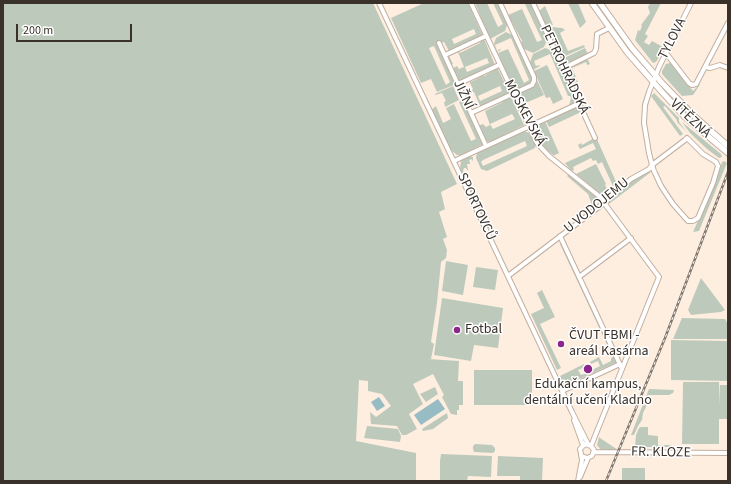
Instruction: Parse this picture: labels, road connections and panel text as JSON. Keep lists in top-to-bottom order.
{
  "streets": {
    "main road": ["VÍTĚZNÁ"],
    "street": [
      "TYLOVA",
      "PETROHRADSKÁ",
      "JIŽNÍ",
      "MOSKEVSKÁ",
      "U VODOJEMU",
      "SPORTOVCŮ",
      "FR. KLOZE"
    ]
  },
  "crossings": [
    ["TYLOVA", "VÍTĚZNÁ"],
    ["MOSKEVSKÁ", "U VODOJEMU"],
    ["VÍTĚZNÁ", "U VODOJEMU"],
    ["U VODOJEMU", "SPORTOVCŮ"],
    ["SPORTOVCŮ", "FR. KLOZE"]
  ],
  "places": ["Fotbal", "ČVUT FBMI - areál Kasárna", "Edukační kampus, dentální učení Kladno"],
  "scale_bar": "200 m"
}
